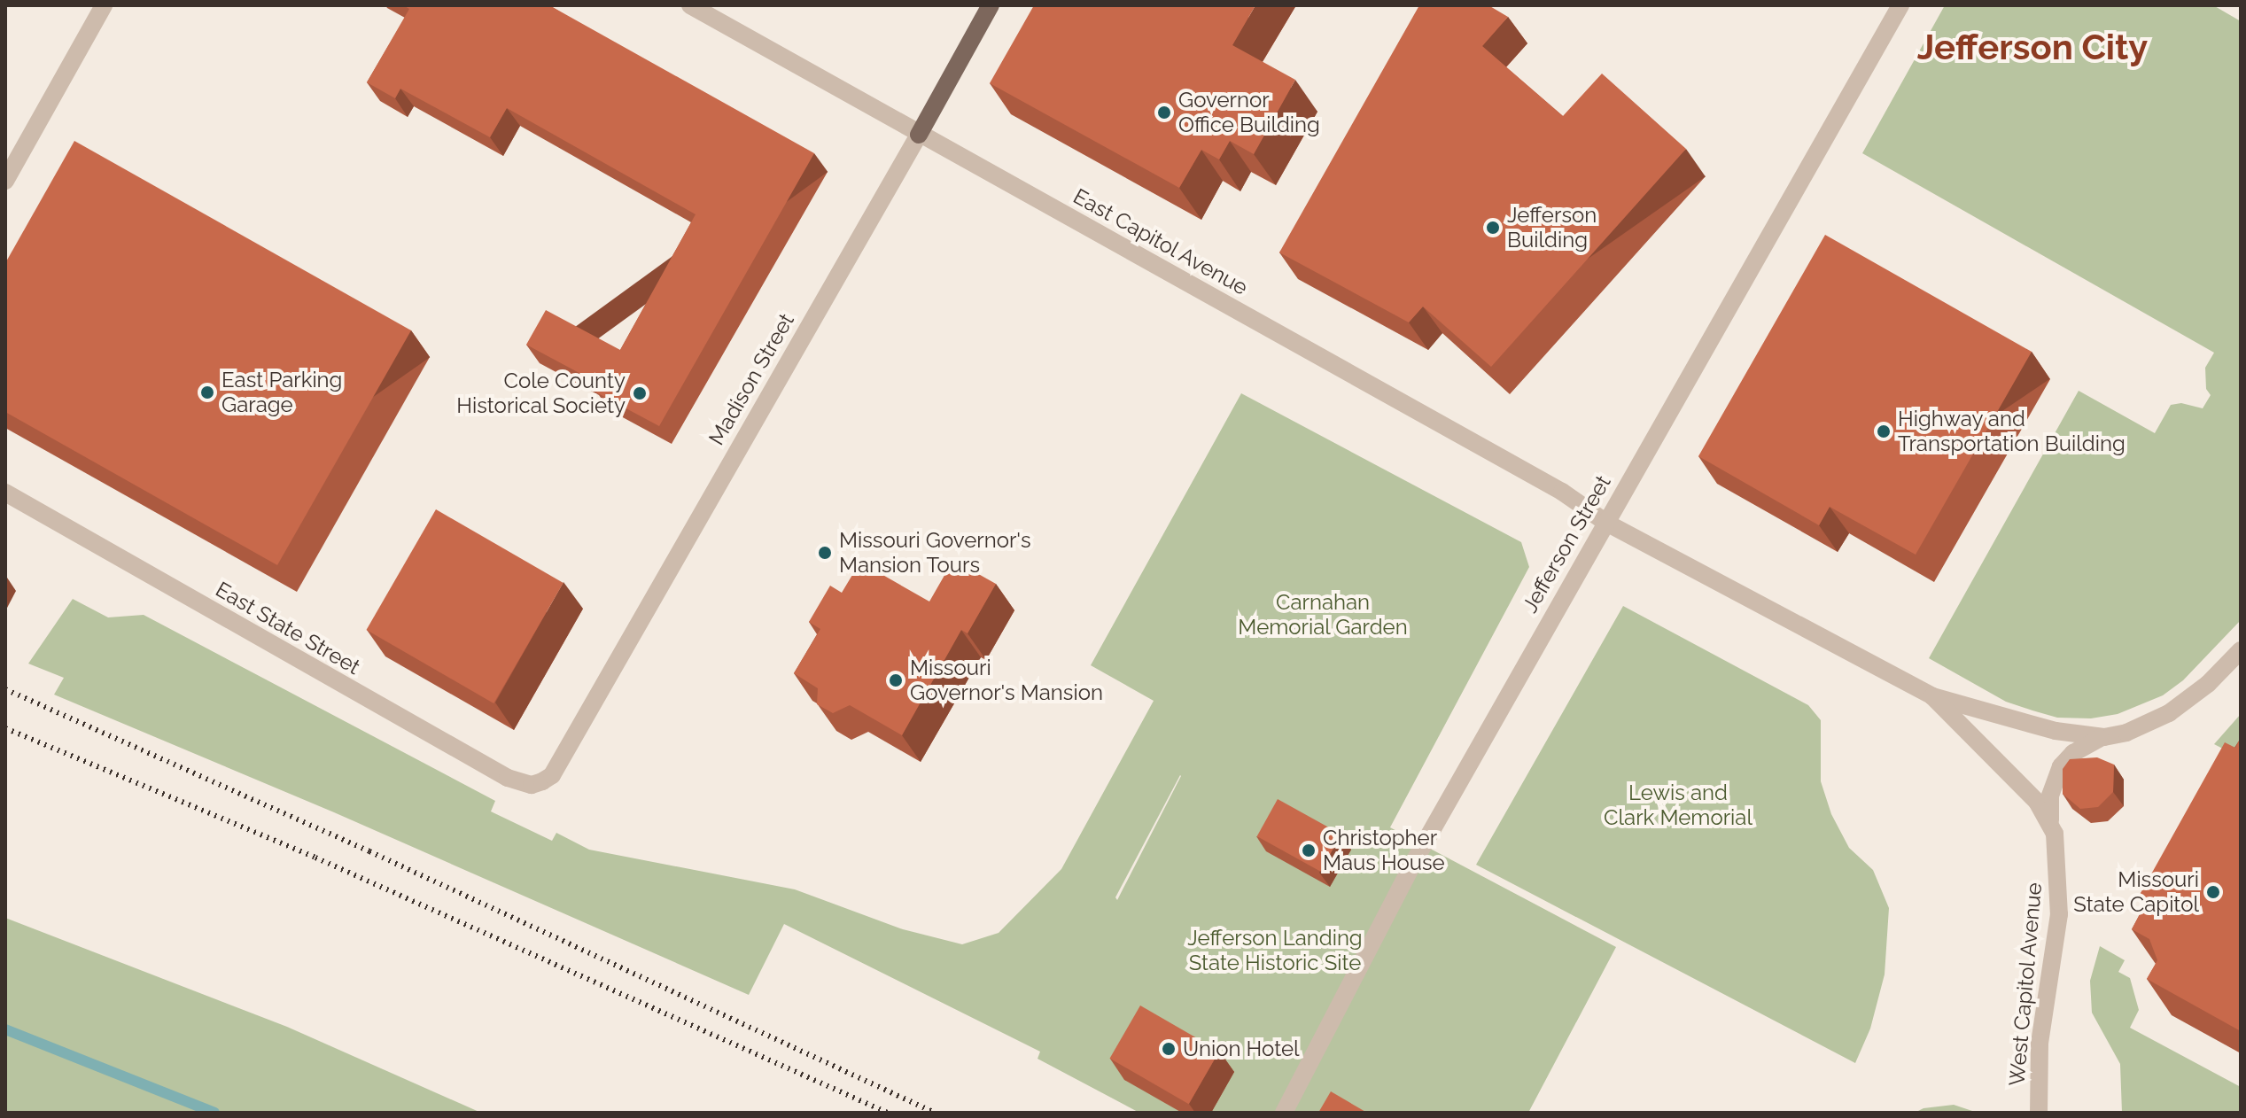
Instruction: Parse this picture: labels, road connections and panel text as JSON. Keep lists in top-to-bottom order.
{
  "streets": {
    "main road": ["Madison Street"],
    "street": [
      "East Capitol Avenue",
      "Jefferson Street",
      "East State Street",
      "West Capitol Avenue"
    ]
  },
  "crossings": [
    ["East Capitol Avenue", "Madison Street"],
    ["East Capitol Avenue", "Jefferson Street"],
    ["East Capitol Avenue", "West Capitol Avenue"],
    ["Madison Street", "East State Street"],
    ["Jefferson Street", "West Capitol Avenue"]
  ],
  "districts": ["Jefferson City"],
  "parks": ["Carnahan Memorial Garden", "Lewis and Clark Memorial", "Jefferson Landing State Historic Site"],
  "places": [
    "Governor Office Building",
    "Jefferson Building",
    "East Parking Garage",
    "Cole County Historical Society",
    "Highway and Transportation Building",
    "Missouri Governor's Mansion Tours",
    "Missouri Governor's Mansion",
    "Christopher Maus House",
    "Missouri State Capitol",
    "Union Hotel"
  ]
}
